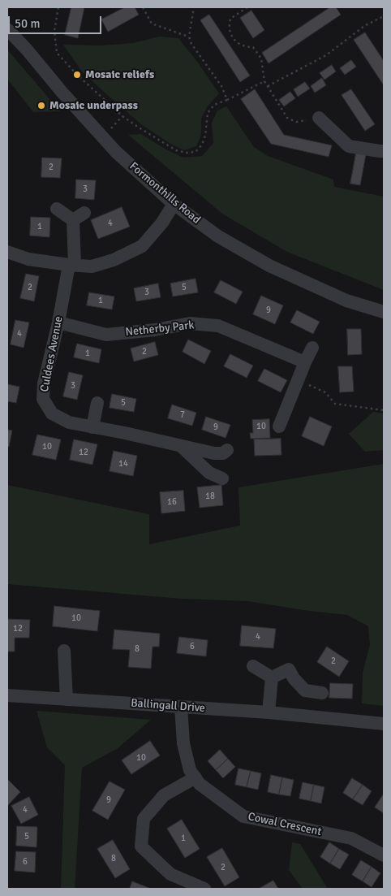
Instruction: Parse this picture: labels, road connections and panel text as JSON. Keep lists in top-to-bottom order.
{
  "streets": {
    "street": [
      "Formonthills Road",
      "Netherby Park",
      "Culdees Avenue",
      "Ballingall Drive",
      "Cowal Crescent"
    ]
  },
  "crossings": [
    ["Netherby Park", "Culdees Avenue"],
    ["Ballingall Drive", "Cowal Crescent"]
  ],
  "places": ["Mosaic reliefs", "Mosaic underpass"],
  "house_numbers": [
    "2",
    "3",
    "4",
    "1",
    "2",
    "5",
    "3",
    "1",
    "9",
    "4",
    "2",
    "1",
    "3",
    "5",
    "7",
    "10",
    "9",
    "10",
    "12",
    "14",
    "18",
    "16",
    "10",
    "12",
    "4",
    "6",
    "8",
    "2",
    "10",
    "9",
    "4",
    "5",
    "1",
    "8",
    "6",
    "2"
  ],
  "scale_bar": "50 m"
}
